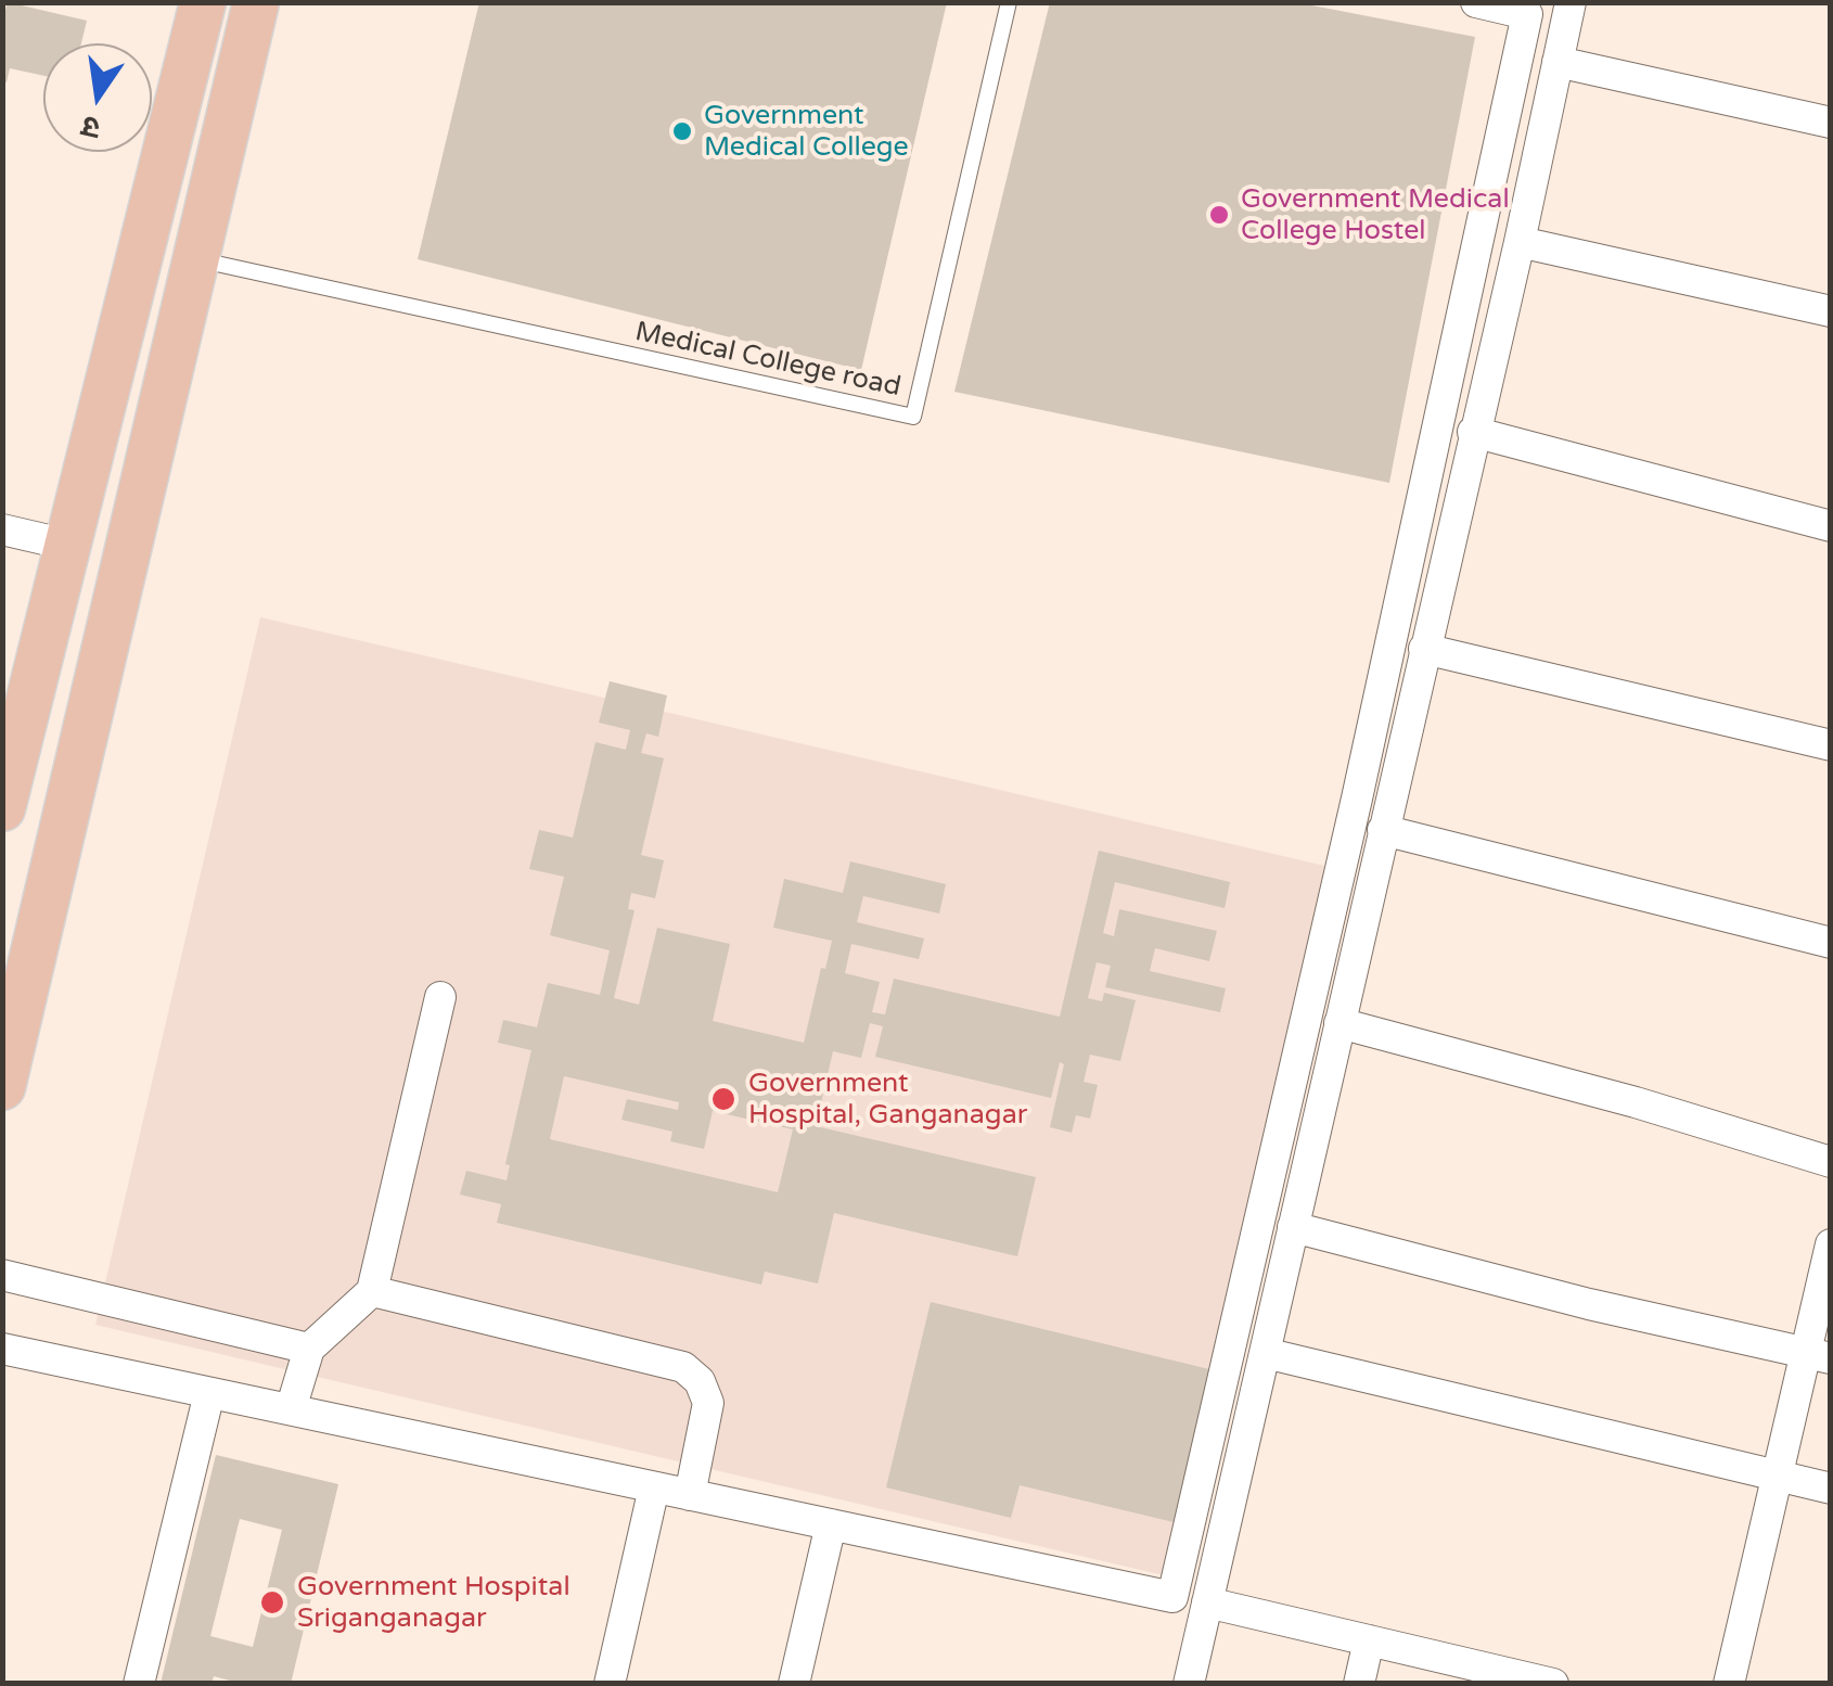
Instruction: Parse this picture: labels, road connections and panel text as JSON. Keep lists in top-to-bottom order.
{
  "streets": {
    "lane": ["Medical College road"]
  },
  "places": [
    "Government Medical College",
    "Government Medical College Hostel",
    "Government Hospital, Ganganagar",
    "Government Hospital Sriganganagar"
  ],
  "north": "bottom"
}
